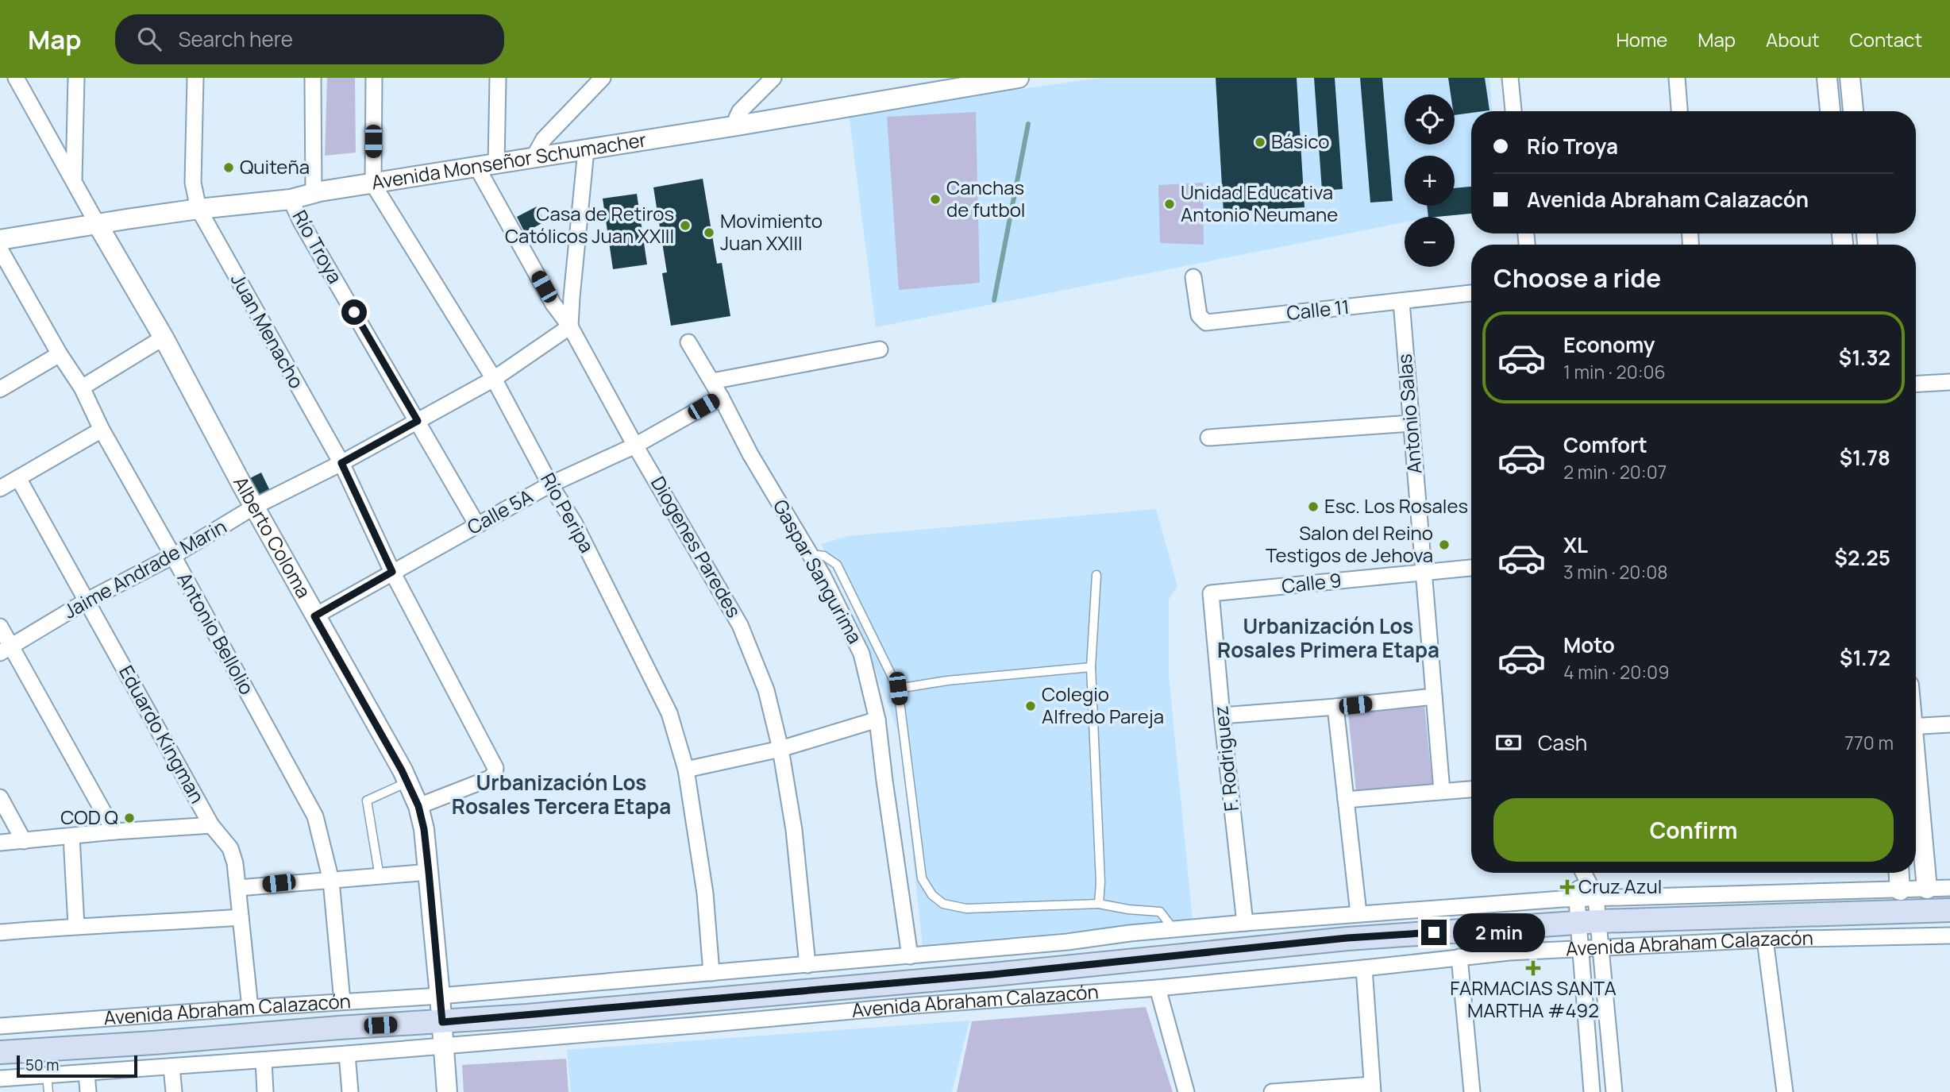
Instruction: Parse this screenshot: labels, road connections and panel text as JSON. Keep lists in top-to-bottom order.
{
  "streets": {
    "main road": ["Avenida Abraham Calazacón"],
    "street": [
      "Avenida Monseñor Schumacher",
      "Río Troya",
      "Calle 11",
      "Juan Menacho",
      "Antonio Salas",
      "Calle 5A",
      "Río Peripa",
      "Alberto Coloma",
      "Diogenes Paredes",
      "Jaime Andrade Marin",
      "Gaspar Sangurima",
      "Calle 9",
      "Antonio Bellolio",
      "Eduardo Kingman",
      "F. Rodriguez"
    ]
  },
  "crossings": [
    ["Avenida Monseñor Schumacher", "Río Troya"],
    ["Avenida Monseñor Schumacher", "Juan Menacho"],
    ["Avenida Monseñor Schumacher", "Río Peripa"],
    ["Avenida Monseñor Schumacher", "Alberto Coloma"],
    ["Avenida Monseñor Schumacher", "Diogenes Paredes"],
    ["Río Troya", "Calle 5A"],
    ["Río Troya", "Jaime Andrade Marin"],
    ["Calle 11", "Antonio Salas"],
    ["Juan Menacho", "Calle 5A"],
    ["Juan Menacho", "Alberto Coloma"],
    ["Juan Menacho", "Jaime Andrade Marin"],
    ["Antonio Salas", "Calle 9"],
    ["Calle 5A", "Río Peripa"],
    ["Calle 5A", "Alberto Coloma"],
    ["Calle 5A", "Diogenes Paredes"],
    ["Calle 5A", "Gaspar Sangurima"],
    ["Río Peripa", "Jaime Andrade Marin"],
    ["Río Peripa", "Avenida Abraham Calazacón"],
    ["Alberto Coloma", "Jaime Andrade Marin"],
    ["Alberto Coloma", "Avenida Abraham Calazacón"],
    ["Diogenes Paredes", "Jaime Andrade Marin"],
    ["Diogenes Paredes", "Avenida Abraham Calazacón"],
    ["Jaime Andrade Marin", "Antonio Bellolio"],
    ["Jaime Andrade Marin", "Eduardo Kingman"],
    ["Gaspar Sangurima", "Avenida Abraham Calazacón"],
    ["Calle 9", "F. Rodriguez"],
    ["Antonio Bellolio", "Avenida Abraham Calazacón"],
    ["Eduardo Kingman", "Avenida Abraham Calazacón"],
    ["F. Rodriguez", "Avenida Abraham Calazacón"]
  ],
  "districts": ["Urbanización Los Rosales Primera Etapa", "Urbanización Los Rosales Tercera Etapa"],
  "places": {
    "other": [
      "Básico",
      "Quiteña",
      "Canchas de futbol",
      "Unidad Educativa Antonio Neumane",
      "Casa de Retiros Católicos Juan XXIII",
      "Movimiento Juan XXIII",
      "Esc. Los Rosales",
      "Salon del Reino Testigos de Jehova",
      "Colegio Alfredo Pareja",
      "COD Q"
    ],
    "health": ["Cruz Azul", "FARMACIAS SANTA MARTHA #492"]
  },
  "scale_bar": "50 m",
  "page": {
    "header": "Map",
    "search": "Search here",
    "nav": [
      "Home",
      "Map",
      "About",
      "Contact"
    ],
    "map_buttons": ["+", "−"],
    "banner": ["Río Troya", "Avenida Abraham Calazacón"],
    "heading": "Choose a ride",
    "list": [
      {
        "name": "Economy",
        "note": "1 min · 20:06",
        "value": "$1.32"
      },
      {
        "name": "Comfort",
        "note": "2 min · 20:07",
        "value": "$1.78"
      },
      {
        "name": "XL",
        "note": "3 min · 20:08",
        "value": "$2.25"
      },
      {
        "name": "Moto",
        "note": "4 min · 20:09",
        "value": "$1.72"
      }
    ],
    "pay": ["Cash", "770 m"],
    "buttons": "Confirm",
    "bubble": "2 min",
    "scale": "50 m"
  }
}
